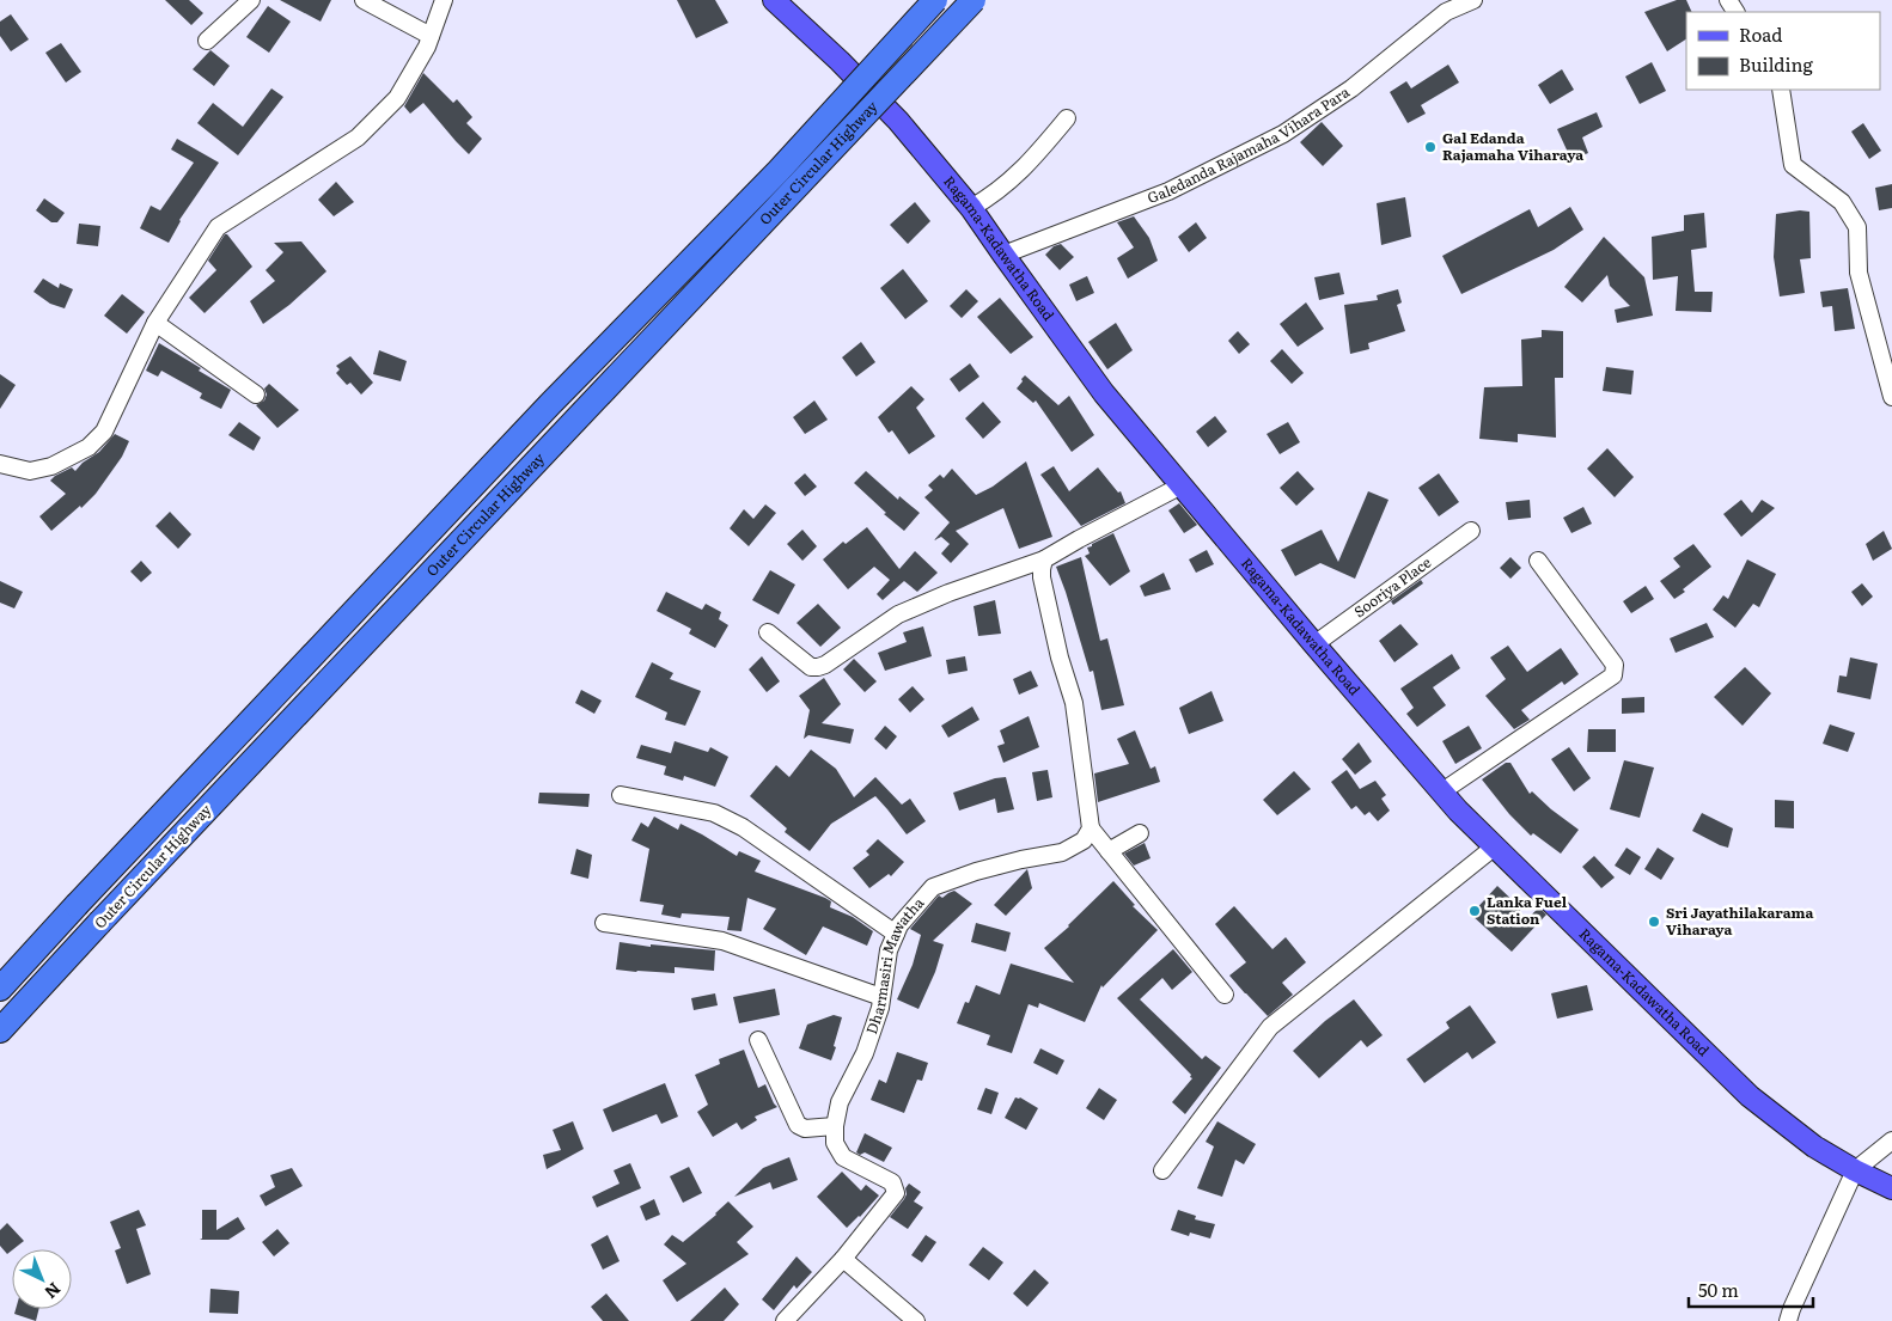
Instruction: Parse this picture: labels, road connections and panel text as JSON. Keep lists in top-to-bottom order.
{
  "streets": {
    "highway": ["Outer Circular Highway"],
    "main road": ["Ragama-Kadawatha Road"],
    "street": ["Galedanda Rajamaha Vihara Para", "Sooriya Place", "Dharmasiri Mawatha"]
  },
  "crossings": [
    ["Galedanda Rajamaha Vihara Para", "Ragama-Kadawatha Road"],
    ["Ragama-Kadawatha Road", "Sooriya Place"]
  ],
  "places": ["Gal Edanda Rajamaha Viharaya", "Lanka Fuel Station", "Sri Jayathilakarama Viharaya"],
  "legend": ["Road", "Building"],
  "scale_bar": "50 m",
  "north": "bottom right"
}
